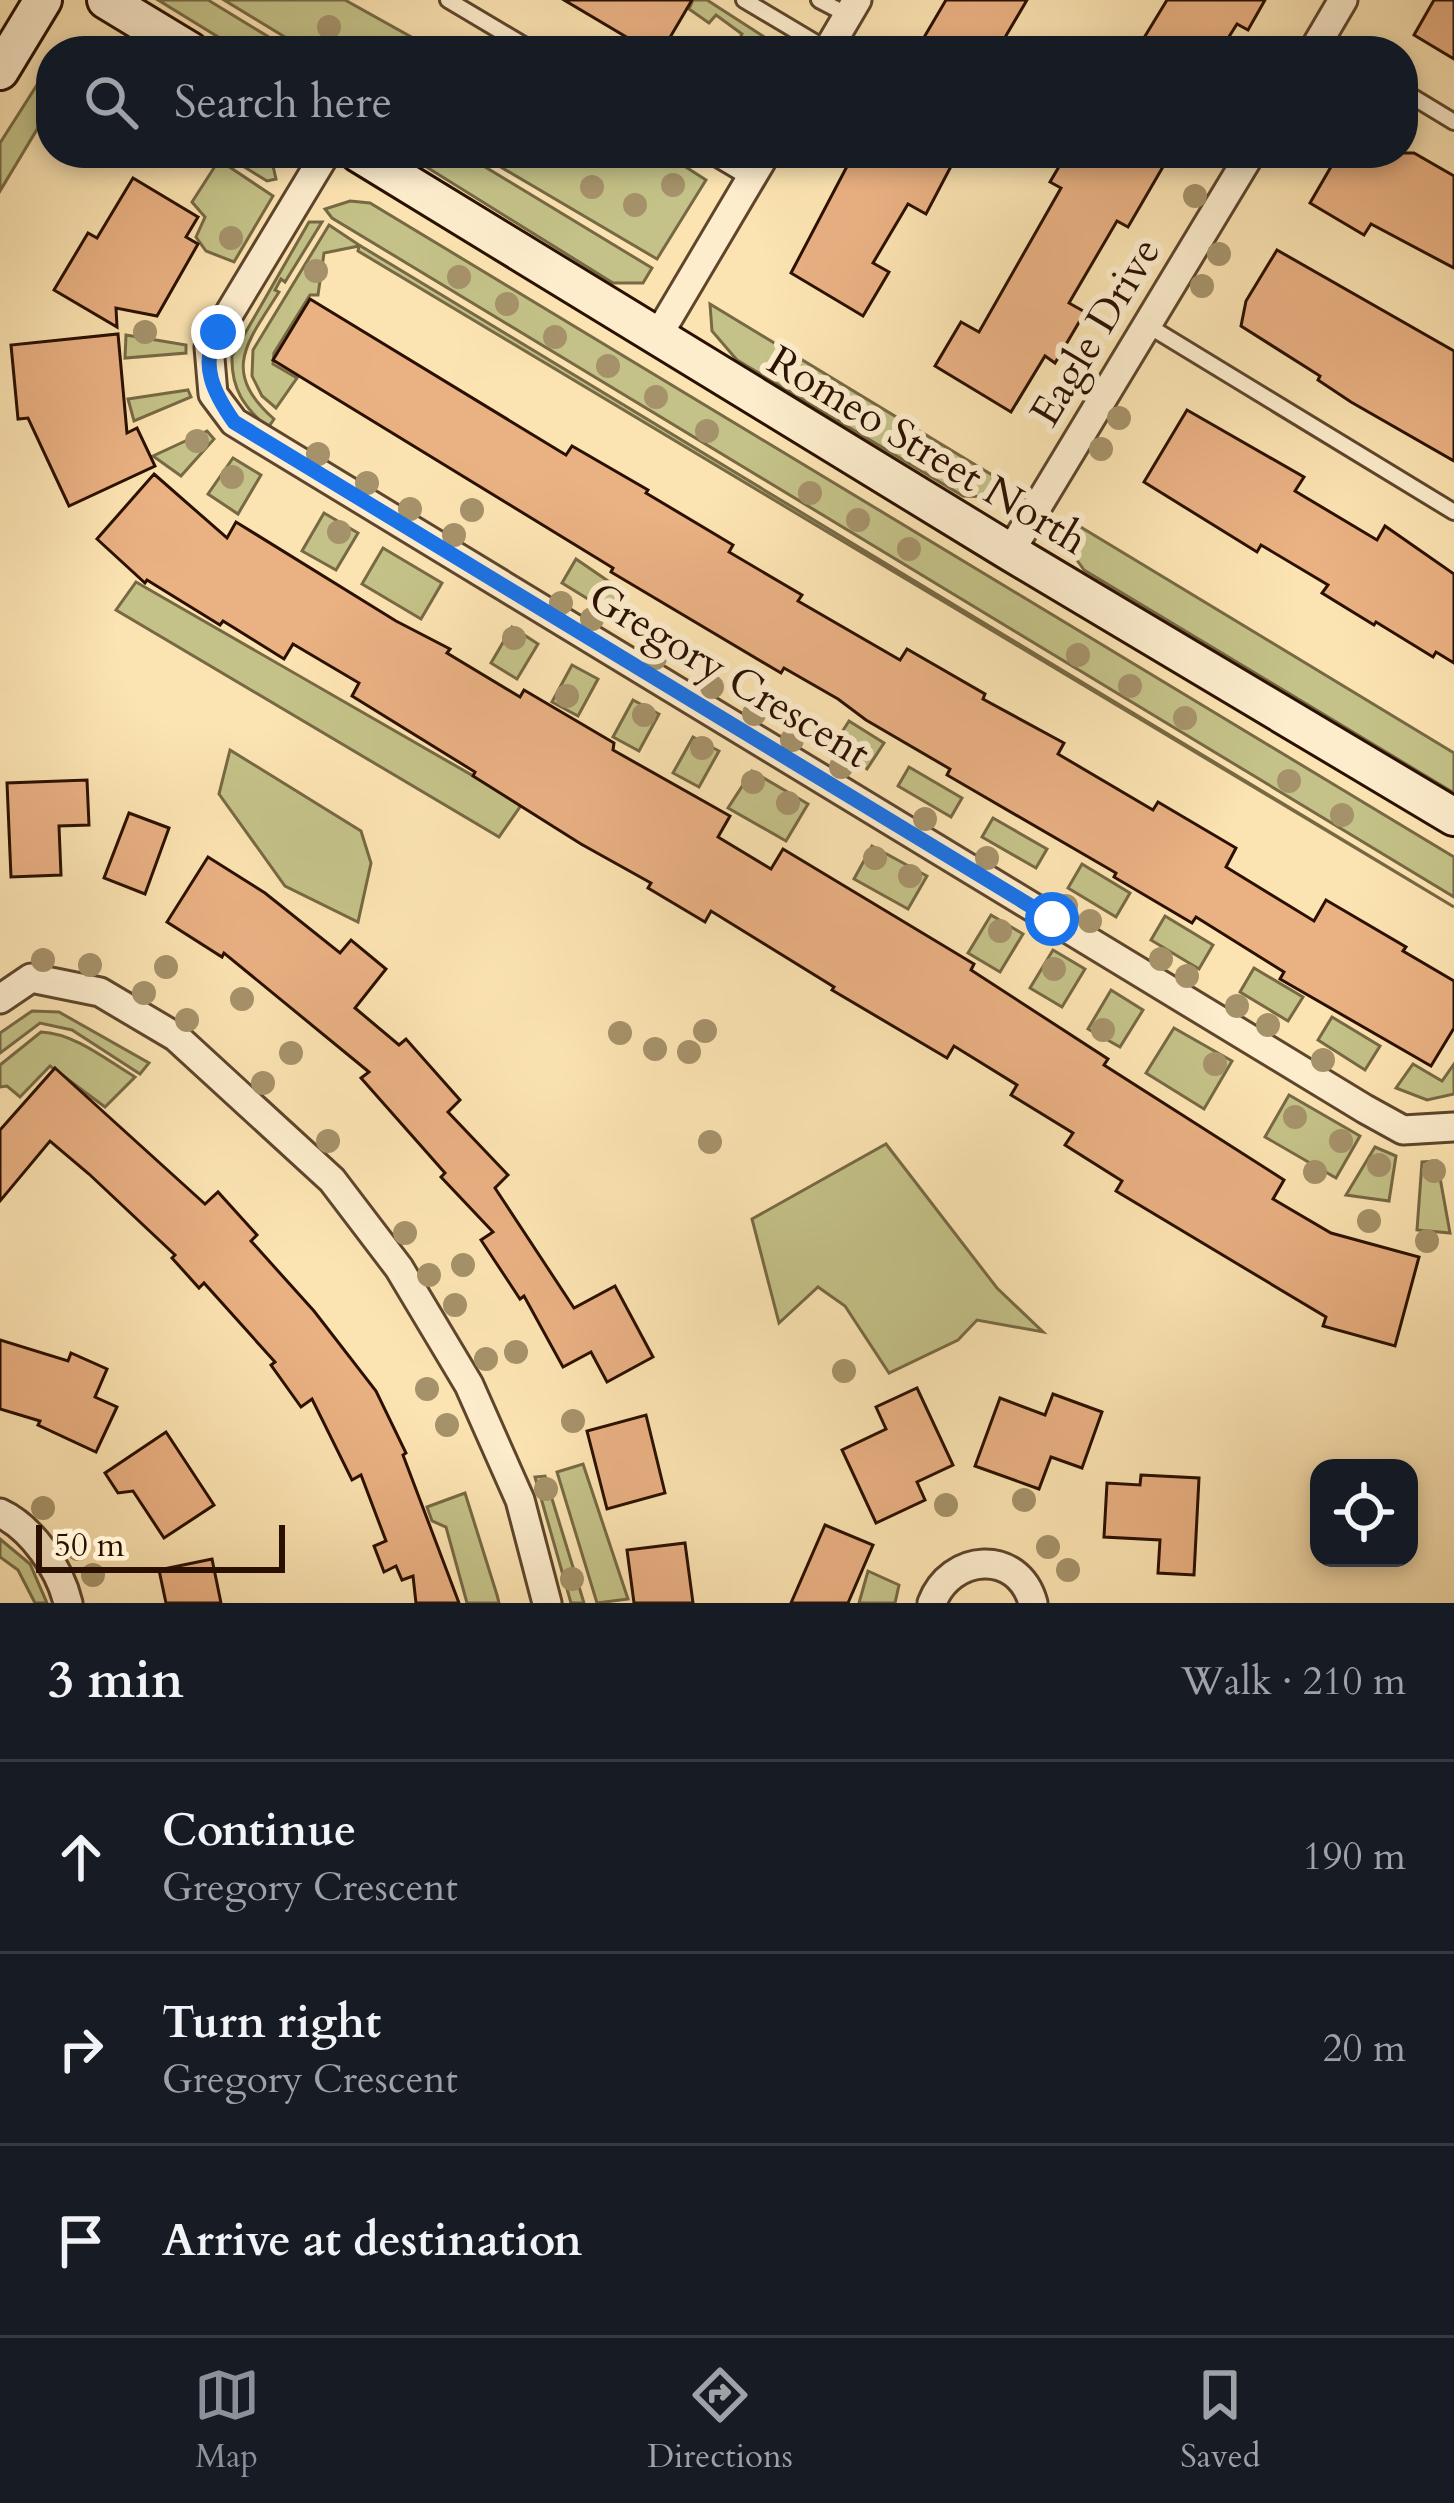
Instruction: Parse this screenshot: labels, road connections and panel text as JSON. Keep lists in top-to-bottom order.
{
  "streets": {
    "main road": ["Romeo Street North"],
    "street": ["Eagle Drive", "Gregory Crescent"]
  },
  "crossings": [
    ["Eagle Drive", "Romeo Street North"]
  ],
  "scale_bar": "50 m",
  "page": {
    "search": "Search here",
    "scale": "50 m",
    "heading": ["3 min", "Walk · 210 m"],
    "list": [
      ["Continue", "Gregory Crescent", "190 m"],
      ["Turn right", "Gregory Crescent", "20 m"],
      "Arrive at destination"
    ],
    "nav": ["Map", "Directions", "Saved"]
  }
}
